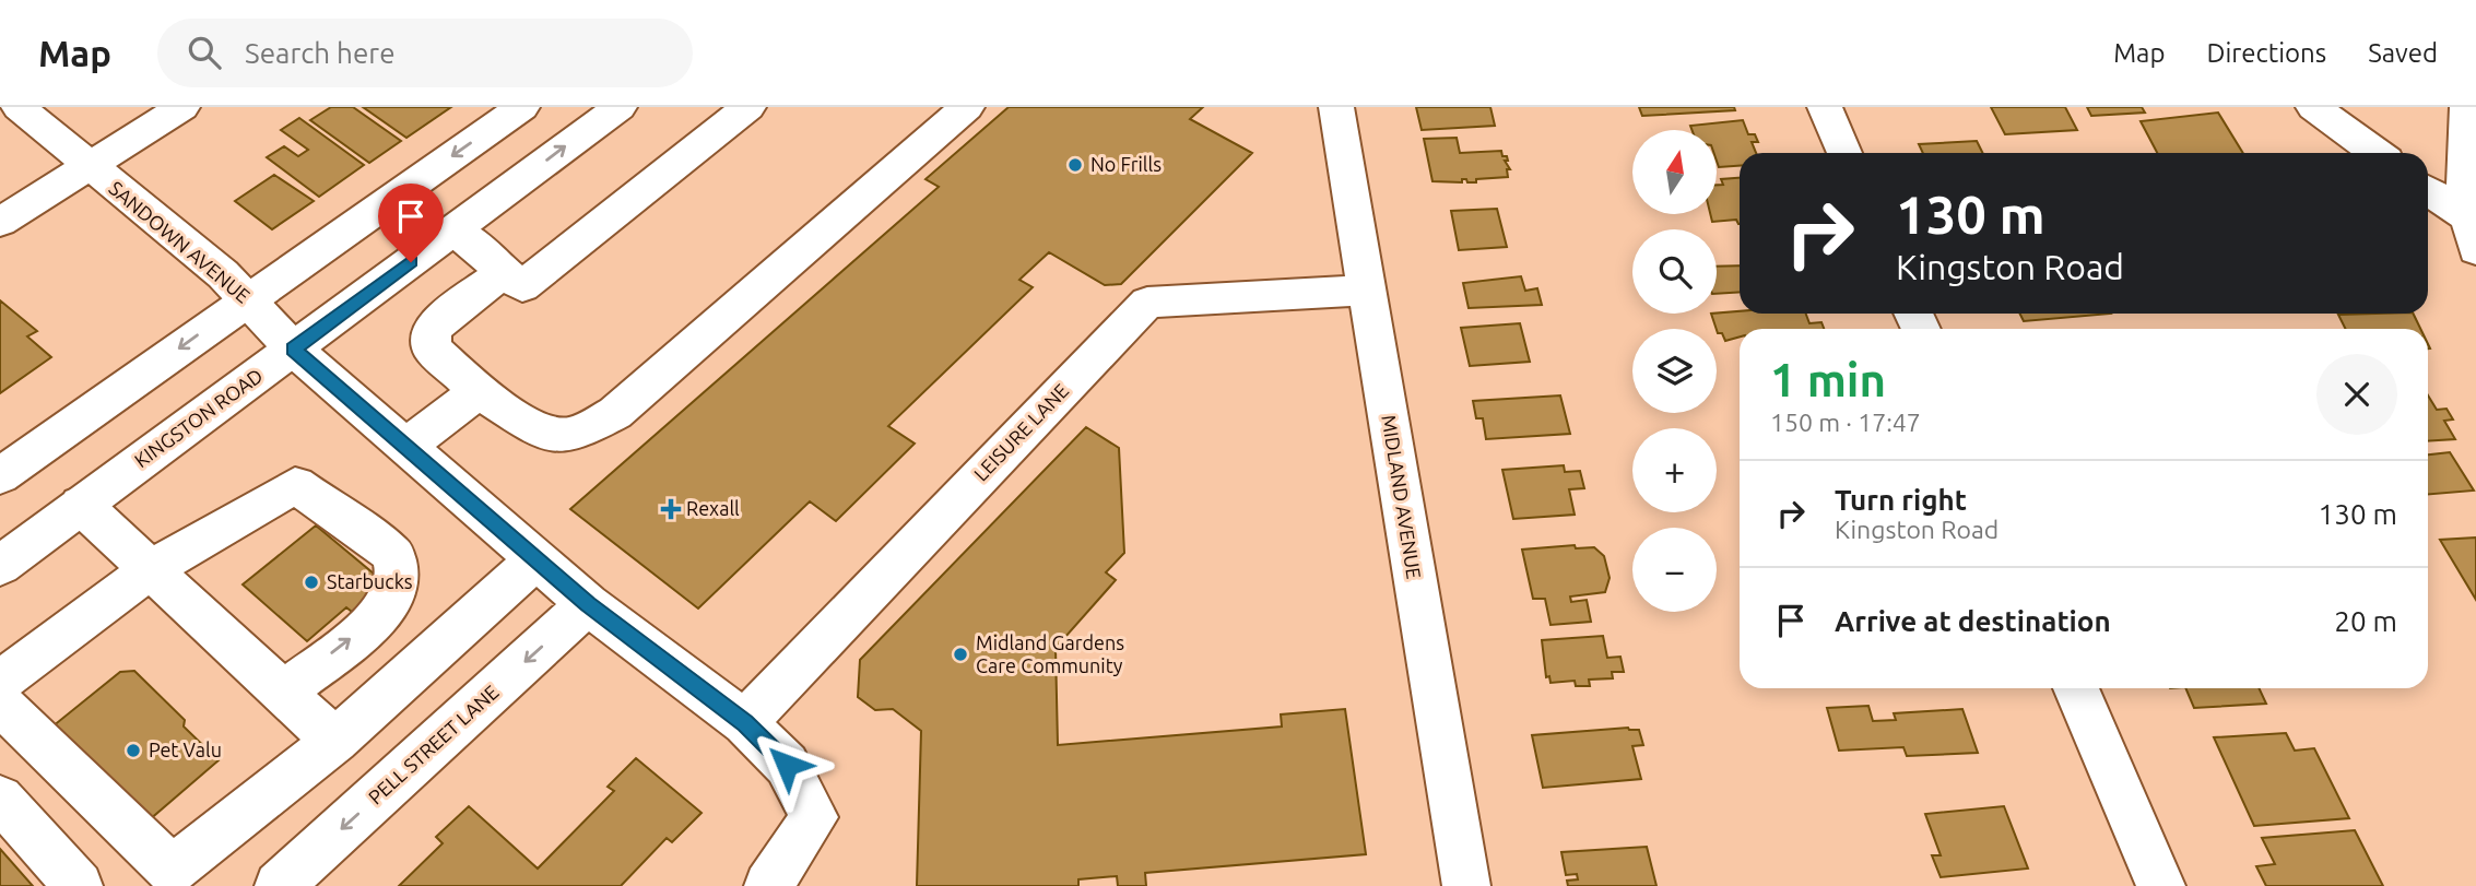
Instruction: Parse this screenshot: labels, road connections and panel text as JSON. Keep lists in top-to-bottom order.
{
  "streets": {
    "street": [
      "SANDOWN AVENUE",
      "KINGSTON ROAD",
      "LEISURE LANE",
      "MIDLAND AVENUE",
      "PELL STREET LANE"
    ]
  },
  "crossings": [
    ["SANDOWN AVENUE", "KINGSTON ROAD"],
    ["SANDOWN AVENUE", "LEISURE LANE"],
    ["SANDOWN AVENUE", "PELL STREET LANE"],
    ["LEISURE LANE", "MIDLAND AVENUE"]
  ],
  "places": {
    "other": [
      "No Frills",
      "Starbucks",
      "Midland Gardens Care Community",
      "Pet Valu"
    ],
    "health": ["Rexall"]
  },
  "north": "top",
  "page": {
    "header": "Map",
    "search": "Search here",
    "nav": ["Map", "Directions", "Saved"],
    "map_buttons": ["+", "−"],
    "turn": ["130 m", "Kingston Road"],
    "heading": ["1 min", "150 m · 17:47"],
    "list": [
      {
        "name": "Turn right",
        "note": "Kingston Road",
        "value": "130 m"
      },
      {
        "name": "Arrive at destination",
        "value": "20 m"
      }
    ]
  }
}
